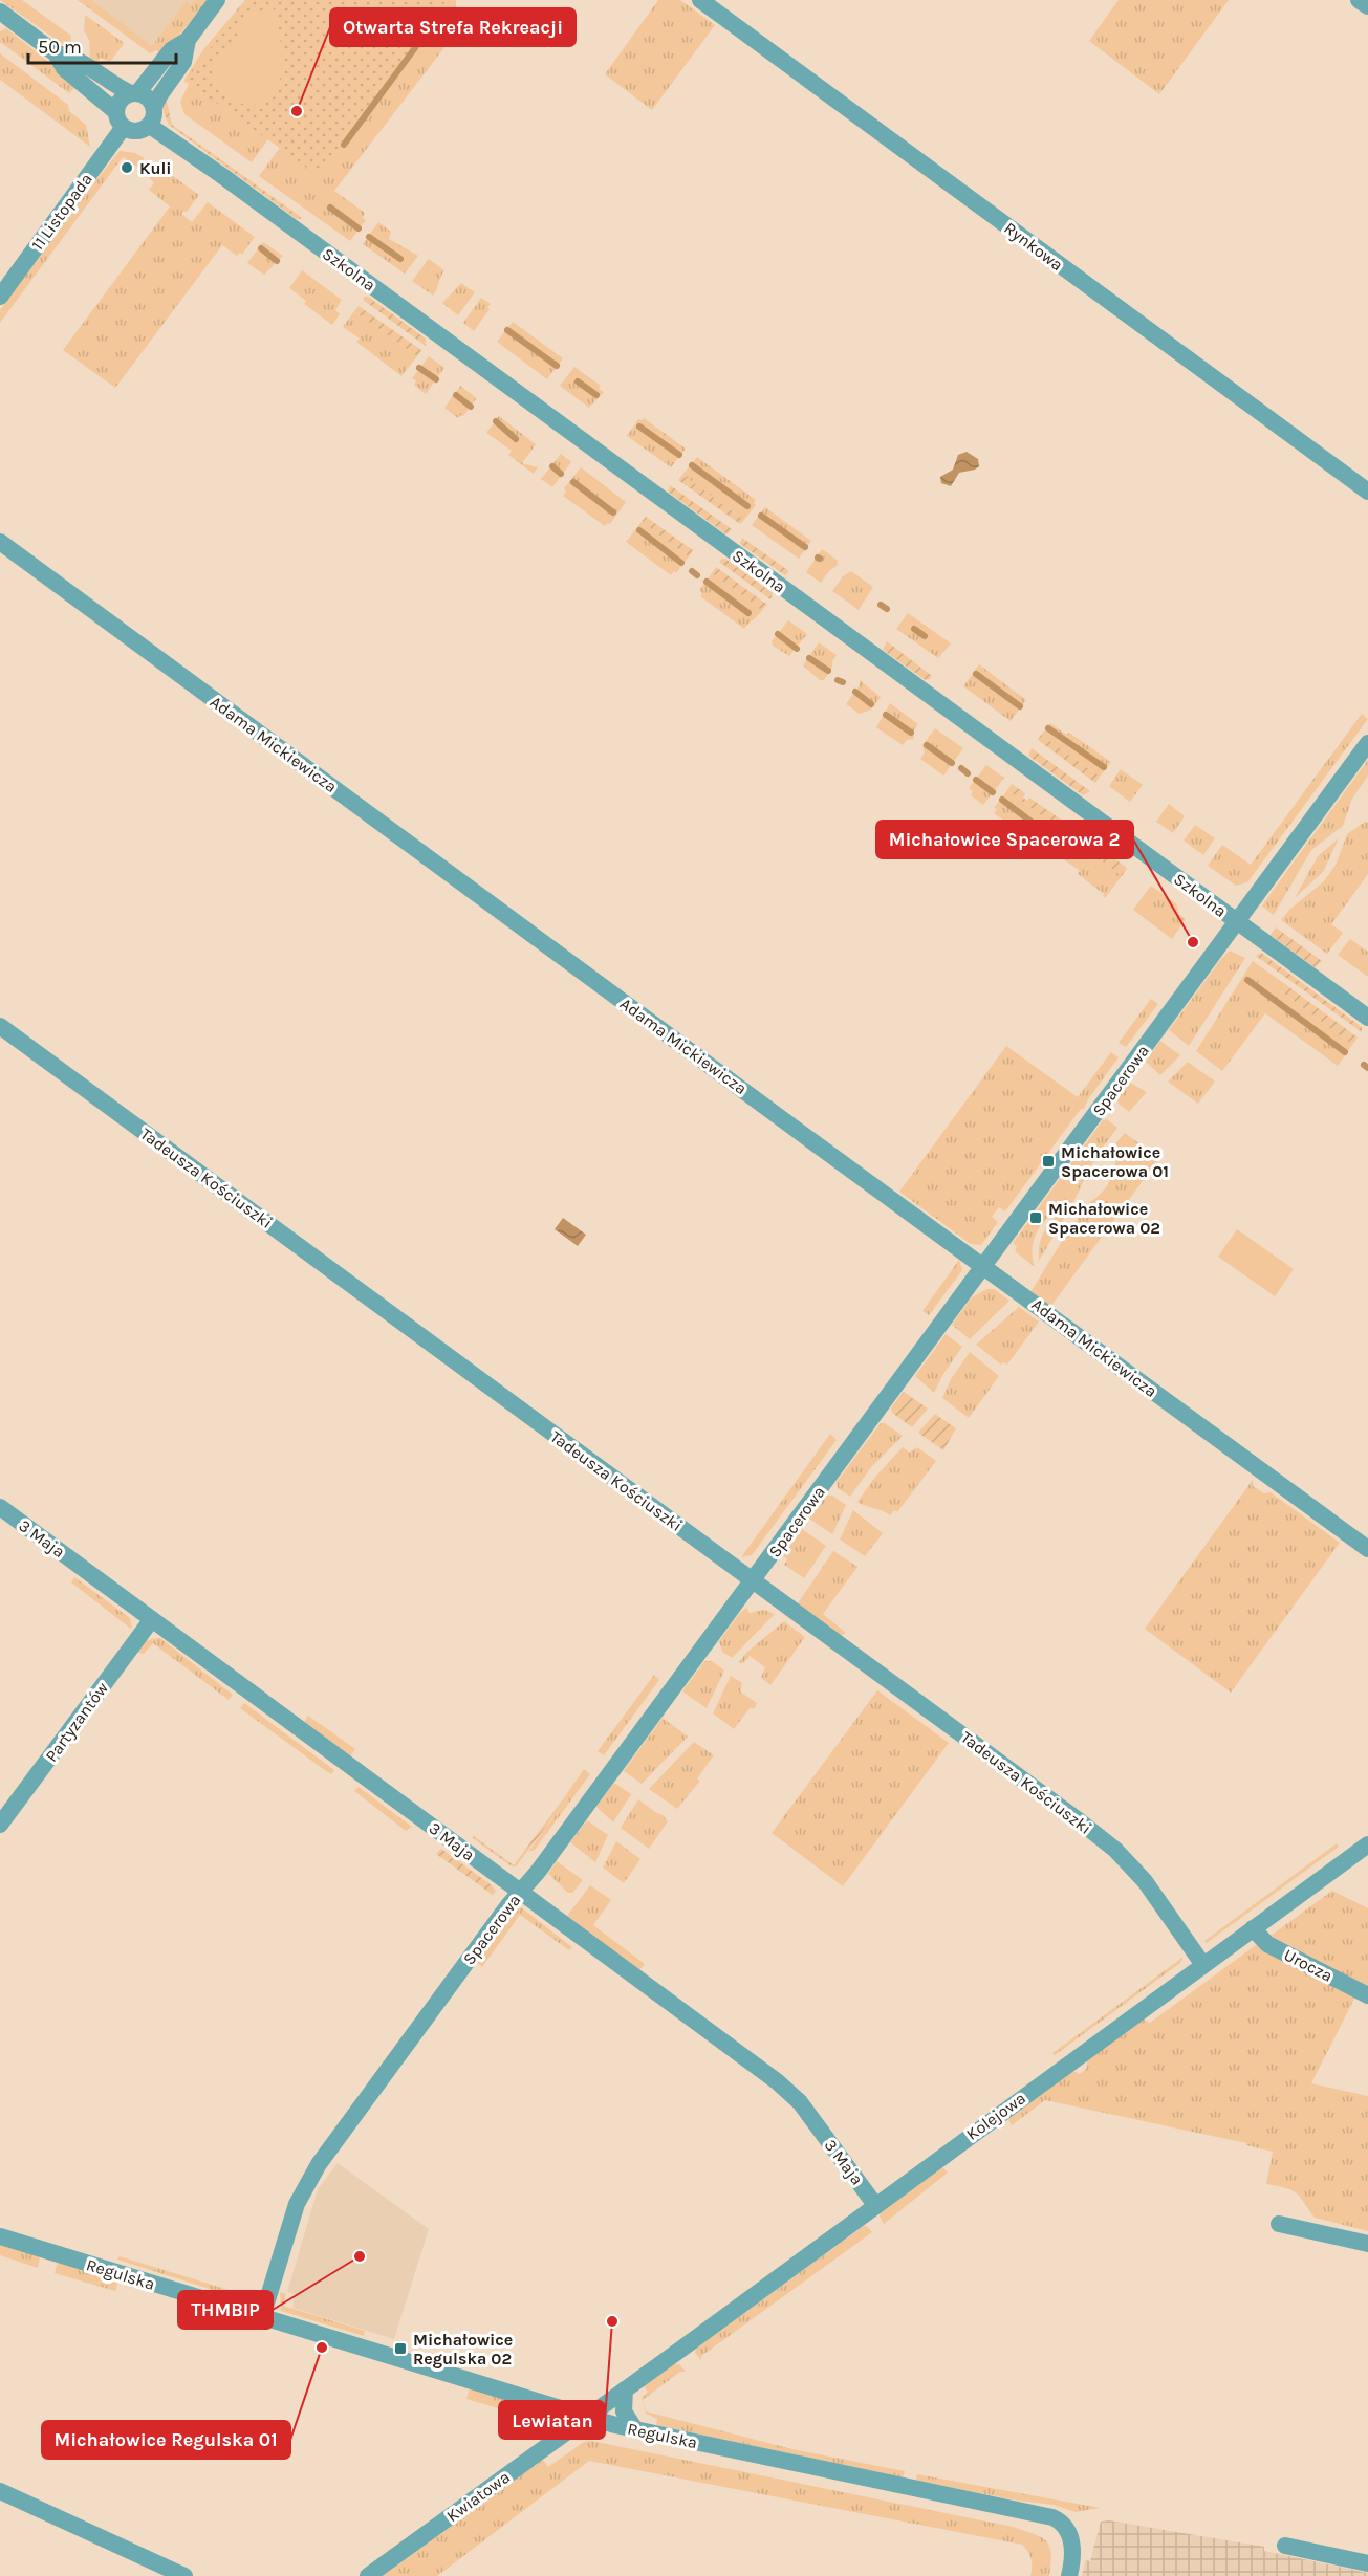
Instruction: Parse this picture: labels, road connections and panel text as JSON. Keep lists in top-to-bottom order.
{
  "streets": {
    "street": [
      "11 Listopada",
      "Rynkowa",
      "Szkolna",
      "Adama Mickiewicza",
      "Spacerowa",
      "Tadeusza Kościuszki",
      "3 Maja",
      "Partyzantów",
      "Urocza",
      "Kolejowa",
      "Regulska",
      "Kwiatowa"
    ]
  },
  "crossings": [
    ["11 Listopada", "Szkolna"],
    ["Szkolna", "Spacerowa"],
    ["Adama Mickiewicza", "Spacerowa"],
    ["Spacerowa", "Tadeusza Kościuszki"],
    ["Spacerowa", "3 Maja"],
    ["Spacerowa", "Regulska"],
    ["Tadeusza Kościuszki", "Kolejowa"],
    ["3 Maja", "Partyzantów"],
    ["3 Maja", "Kolejowa"],
    ["Urocza", "Kolejowa"],
    ["Kolejowa", "Regulska"],
    ["Kolejowa", "Kwiatowa"],
    ["Regulska", "Kwiatowa"]
  ],
  "places": {
    "other": [
      "Otwarta Strefa Rekreacji",
      "Kuli",
      "Michałowice Spacerowa 2",
      "THMBIP",
      "Lewiatan",
      "Michałowice Regulska 01"
    ],
    "transit": ["Michałowice Spacerowa 01", "Michałowice Spacerowa 02", "Michałowice Regulska 02"]
  },
  "scale_bar": "50 m"
}
